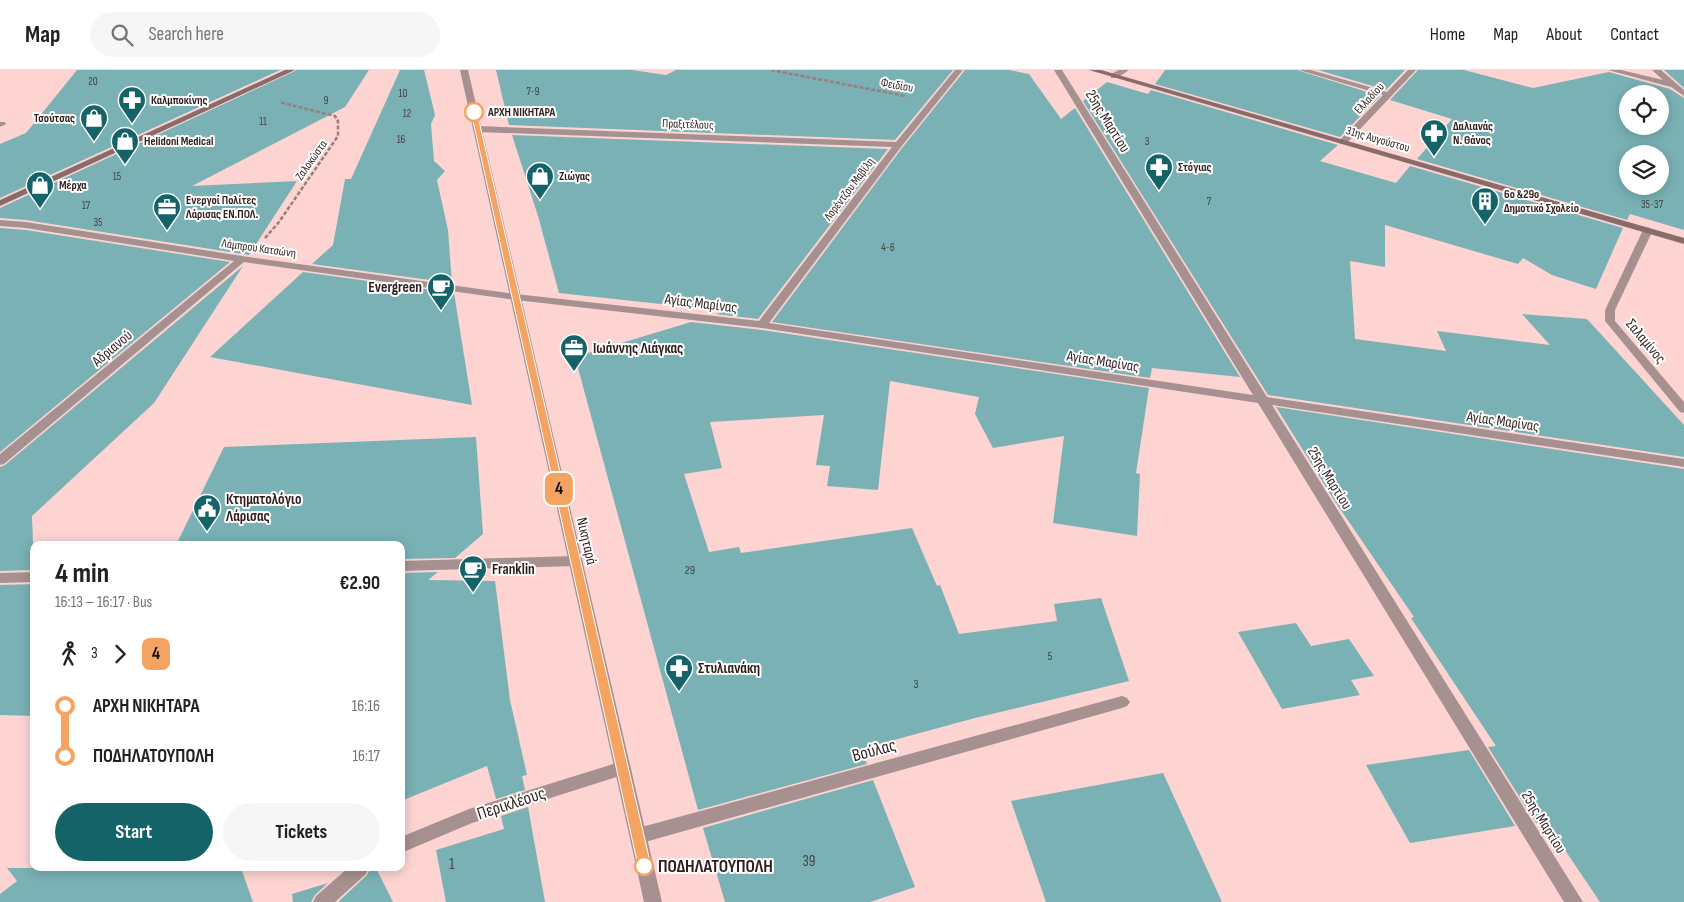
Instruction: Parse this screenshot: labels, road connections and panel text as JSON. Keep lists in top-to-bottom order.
{
  "streets": {
    "main road": ["31ης Αυγούστου"],
    "street": [
      "Ελλαδίου",
      "25ης Μαρτίου",
      "Πραξιτέλους",
      "Λορέντζου Μαβίλη",
      "Λάμπρου Κατσώνη",
      "Αγίας Μαρίνας",
      "Σαλαμίνος",
      "Αδριανού",
      "Νικηταρά",
      "Βούλας",
      "Περικλέους"
    ],
    "path": ["Φειδίου", "Ζαλοκώστα"]
  },
  "crossings": [
    ["Φειδίου", "Λορέντζου Μαβίλη"],
    ["Ελλαδίου", "31ης Αυγούστου"],
    ["25ης Μαρτίου", "Αγίας Μαρίνας"],
    ["Πραξιτέλους", "Λορέντζου Μαβίλη"],
    ["Πραξιτέλους", "Νικηταρά"],
    ["31ης Αυγούστου", "Σαλαμίνος"],
    ["Ζαλοκώστα", "Λάμπρου Κατσώνη"],
    ["Ζαλοκώστα", "Αδριανού"],
    ["Λορέντζου Μαβίλη", "Αγίας Μαρίνας"],
    ["Λάμπρου Κατσώνη", "Αγίας Μαρίνας"],
    ["Λάμπρου Κατσώνη", "Αδριανού"],
    ["Λάμπρου Κατσώνη", "Νικηταρά"],
    ["Αγίας Μαρίνας", "Νικηταρά"],
    ["Νικηταρά", "Βούλας"],
    ["Νικηταρά", "Περικλέους"]
  ],
  "places": {
    "other": ["ΑΡΧΗ ΝΙΚΗΤΑΡΑ", "ΠΟΔΗΛΑΤΟΥΠΟΛΗ"],
    "pharmacy": [
      "Καλμποκίνης",
      "Δαλιανάς Ν. Θάνος",
      "Στόγιας",
      "Στυλιανάκη"
    ],
    "shop": [
      "Τσούτσας",
      "Helidoni Medical",
      "Ζιώγας",
      "Μέρχα"
    ],
    "building": ["6ο &29ο Δημοτικό Σχολείο"],
    "office": ["Ενεργοί Πολίτες Λάρισας ΕΝ.ΠΟΛ.", "Ιωάννης Λιάγκας"],
    "cafe": ["Evergreen", "Franklin"],
    "public building": ["Κτηματολόγιο Λάρισας"]
  },
  "lines": ["bus line 4"],
  "house_numbers": [
    "20",
    "7-9",
    "10",
    "9",
    "12",
    "11",
    "16",
    "3",
    "15",
    "7",
    "35-37",
    "17",
    "35",
    "4-6",
    "29",
    "5",
    "3",
    "39",
    "1"
  ],
  "page": {
    "header": "Map",
    "search": "Search here",
    "nav": [
      "Home",
      "Map",
      "About",
      "Contact"
    ],
    "on_map": "4",
    "heading": ["4 min", "16:13 – 16:17 · Bus", "€2.90"],
    "legs": ["3", "4"],
    "list": [
      {
        "name": "ΑΡΧΗ ΝΙΚΗΤΑΡΑ",
        "value": "16:16"
      },
      {
        "name": "ΠΟΔΗΛΑΤΟΥΠΟΛΗ",
        "value": "16:17"
      }
    ],
    "buttons": ["Start", "Tickets"]
  }
}
